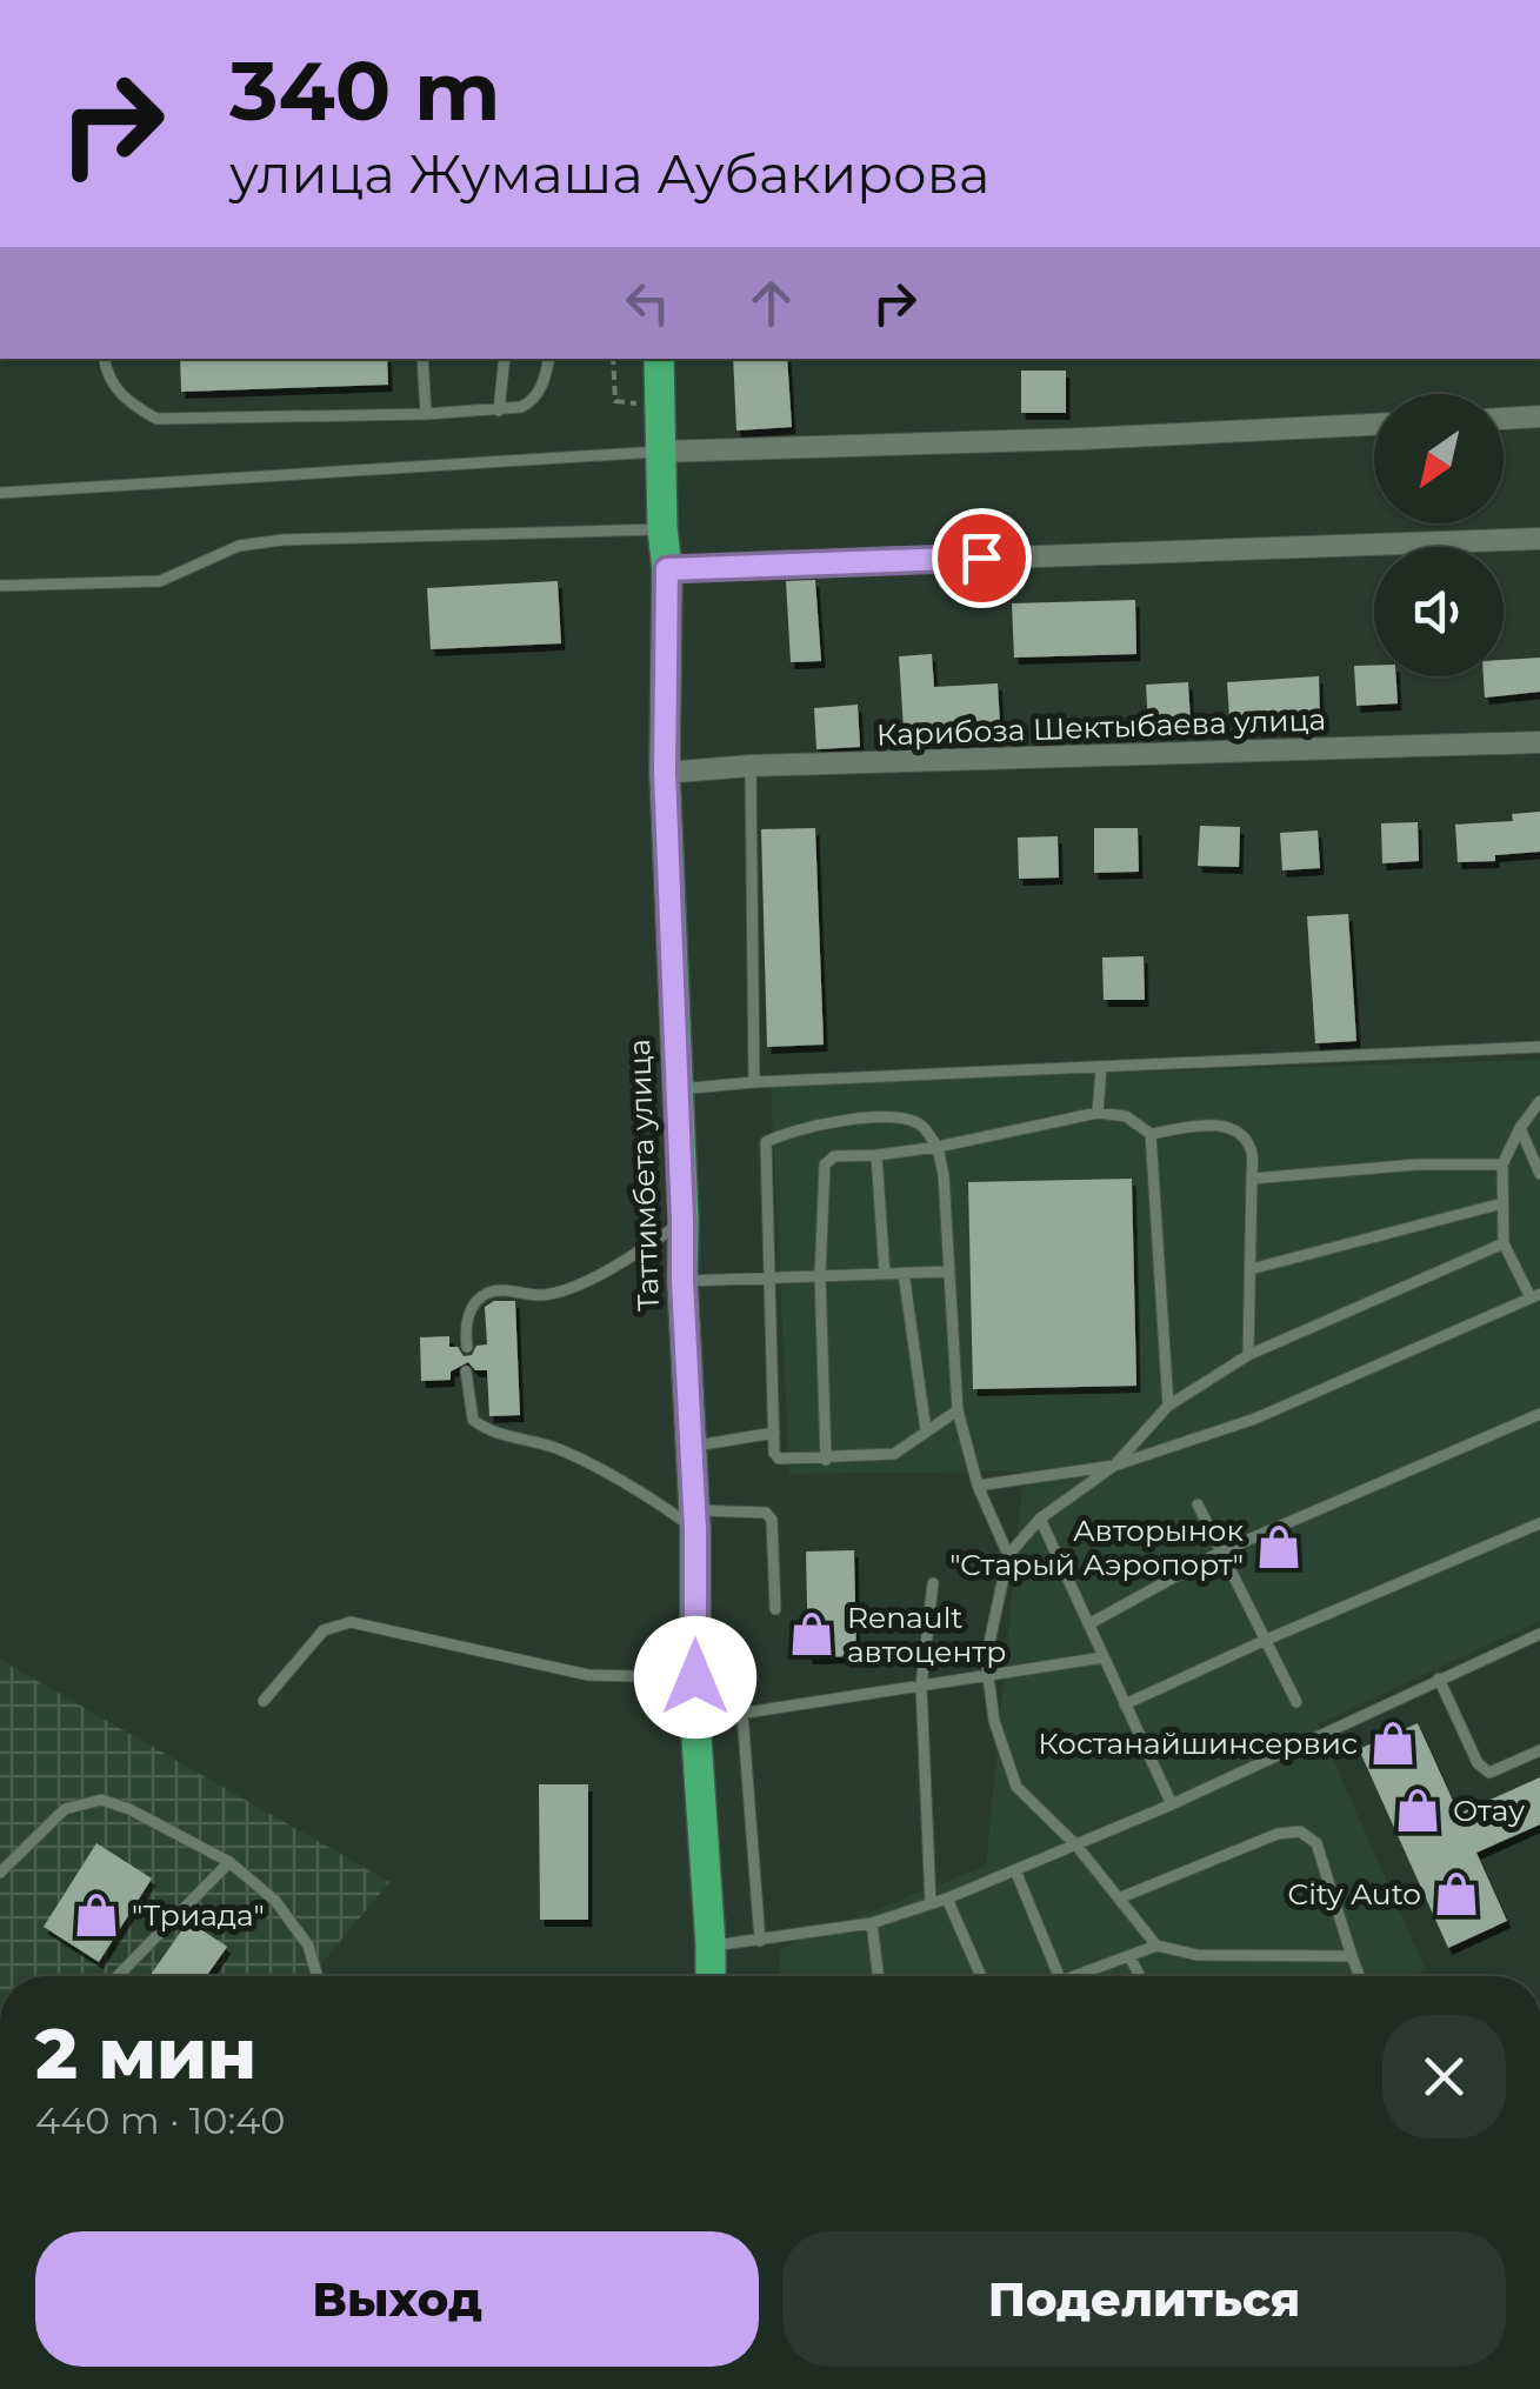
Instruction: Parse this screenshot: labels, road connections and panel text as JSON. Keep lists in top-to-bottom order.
{
  "streets": {
    "main road": ["Таттимбета улица"],
    "street": ["Карибоза Шектыбаева улица"]
  },
  "crossings": [
    ["Карибоза Шектыбаева улица", "Таттимбета улица"]
  ],
  "places": {
    "shop": [
      "Авторынок \"Старый Аэропорт\"",
      "Renault автоцентр",
      "Костанайшинсервис",
      "Отау",
      "City Auto",
      "\"Триада\""
    ]
  },
  "north": "bottom left",
  "page": {
    "turn": ["340 m", "улица Жумаша Аубакирова"],
    "heading": ["2 мин", "440 m · 10:40"],
    "buttons": ["Выход", "Поделиться"]
  }
}
